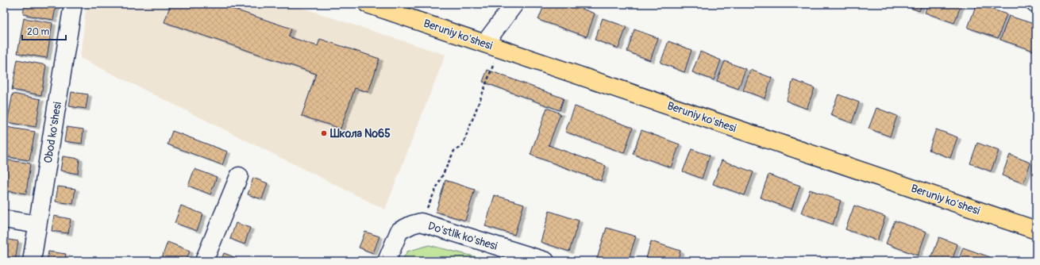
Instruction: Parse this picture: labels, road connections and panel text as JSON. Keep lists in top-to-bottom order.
{
  "streets": {
    "main road": ["Beruniy ko'shesi"],
    "street": ["Obod ko'shesi", "Do'stlik ko'shesi"]
  },
  "places": ["Школа №65"],
  "scale_bar": "20 m"
}
